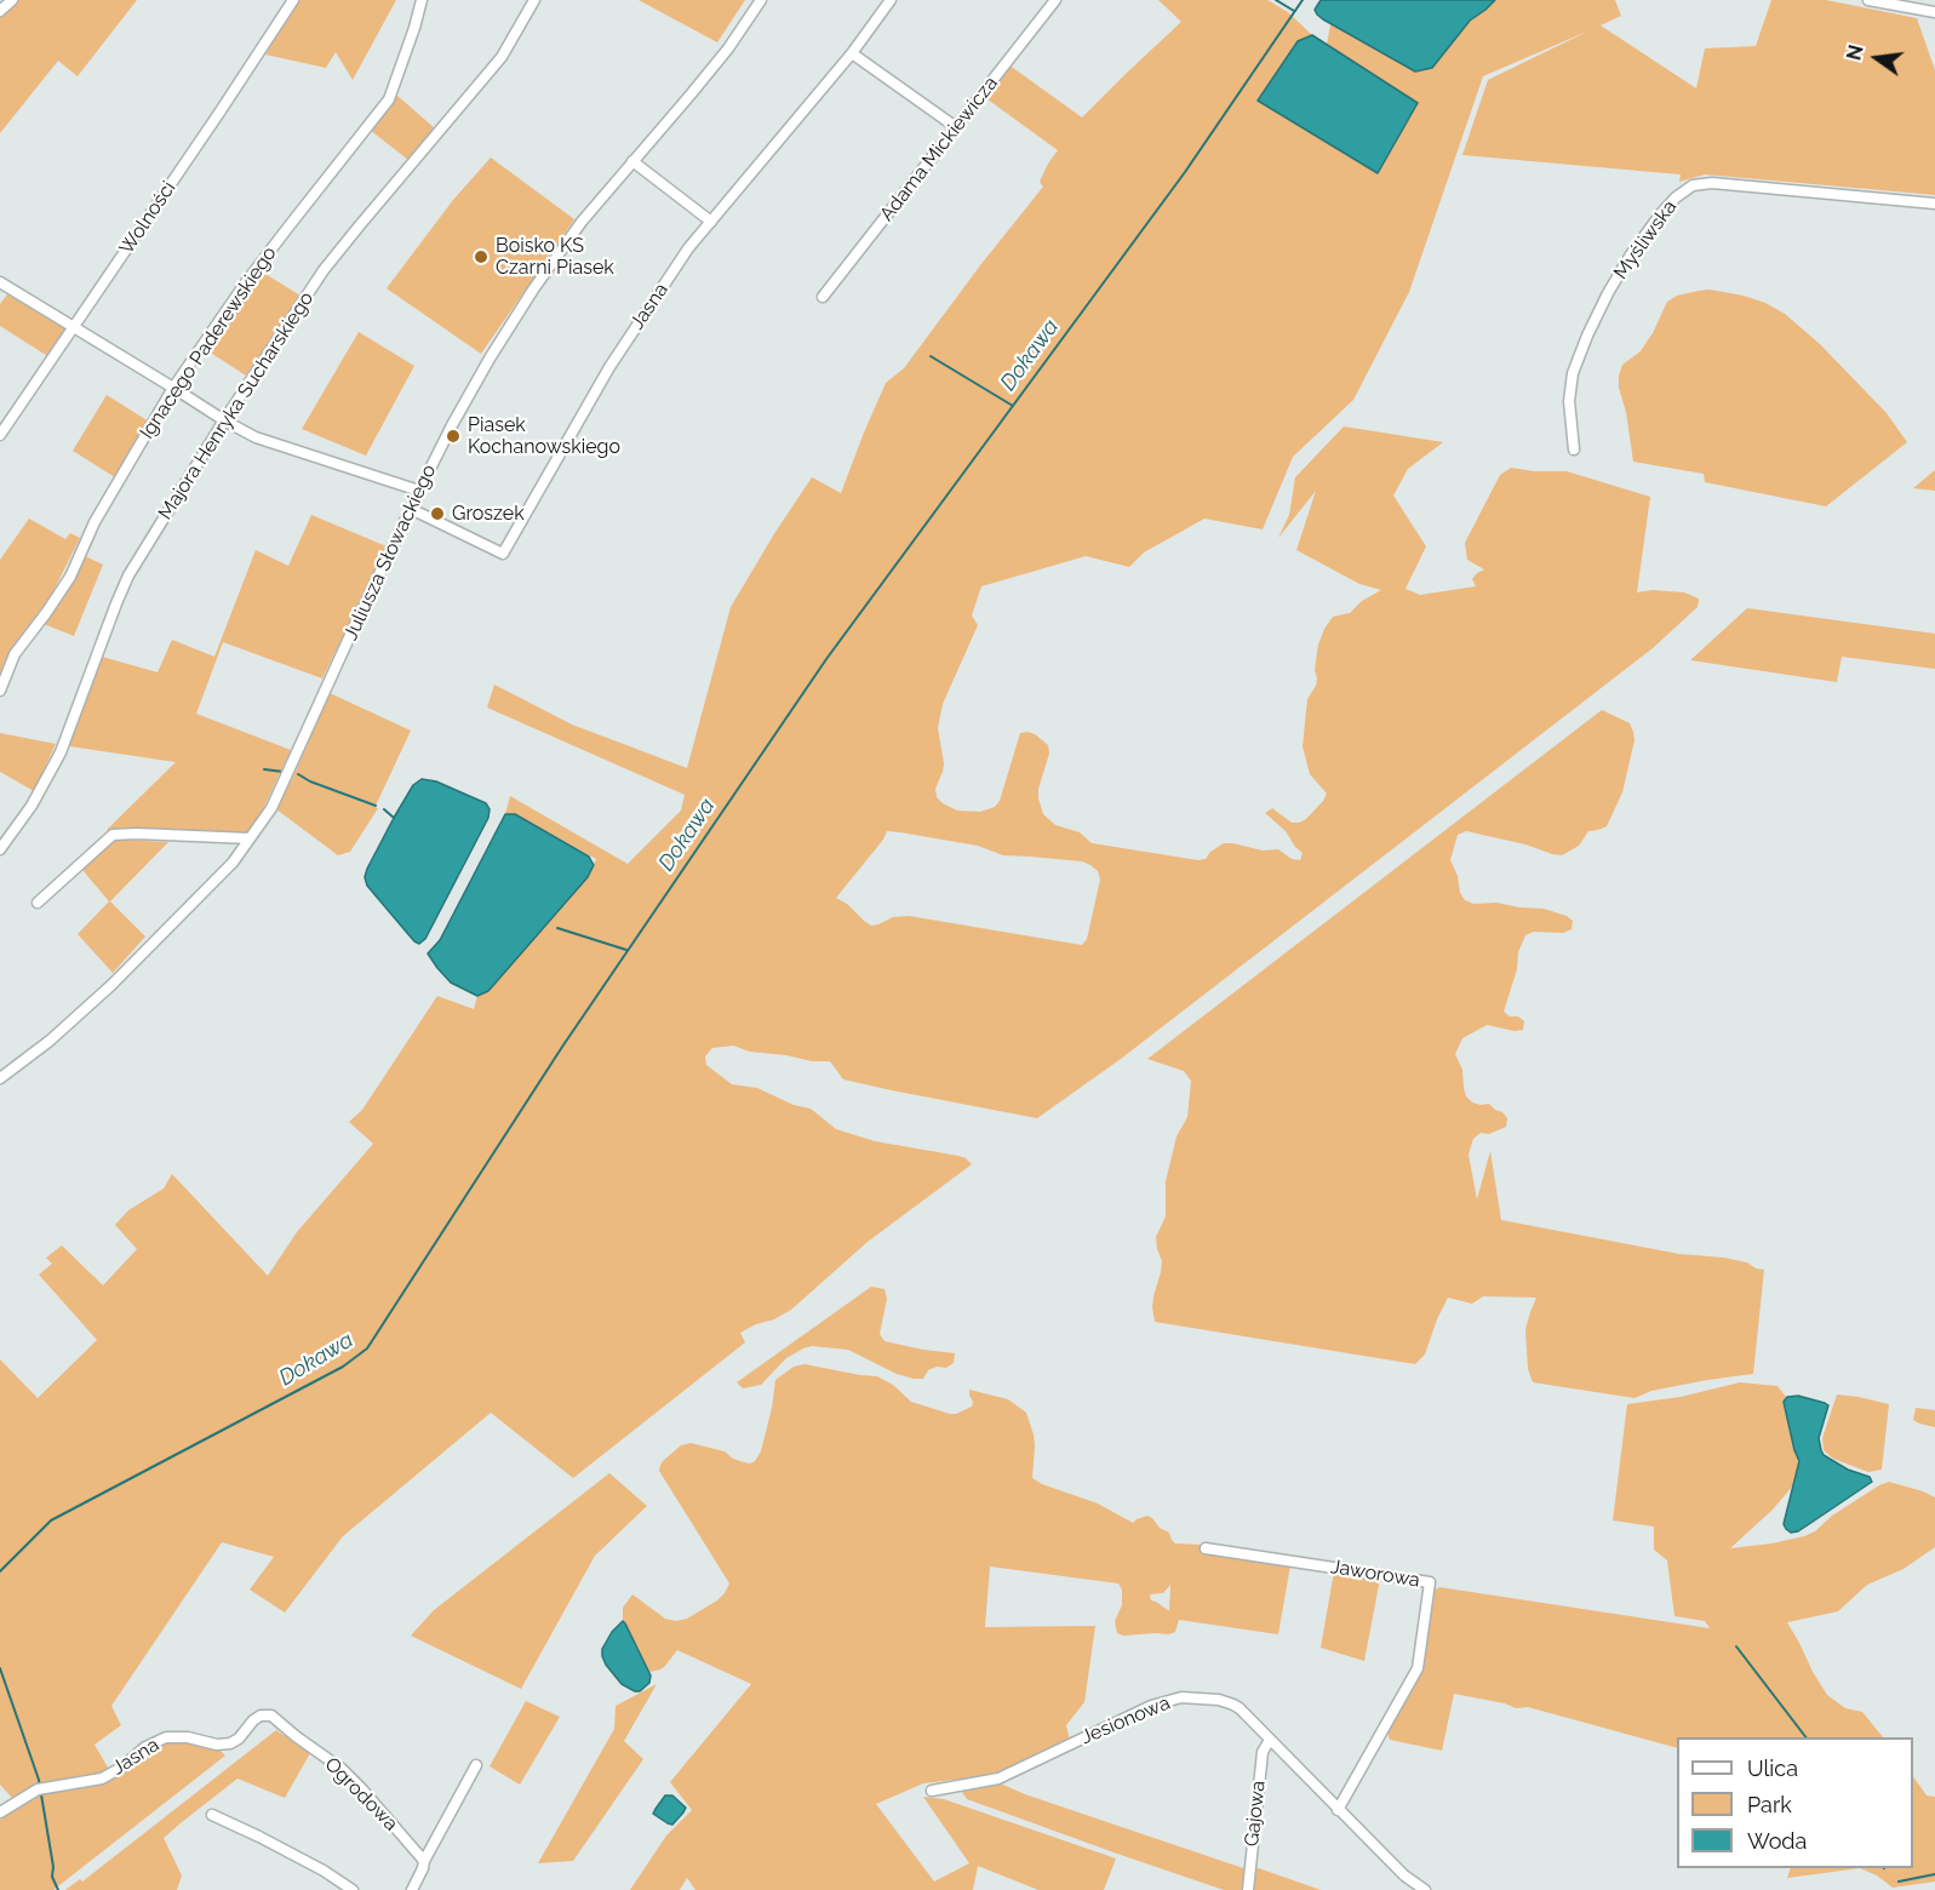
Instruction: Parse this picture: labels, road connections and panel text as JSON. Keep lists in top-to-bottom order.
{
  "streets": {
    "street": [
      "Adama Mickiewicza",
      "Wolności",
      "Myśliwska",
      "Jasna",
      "Ignacego Paderewskiego",
      "Majora Henryka Sucharskiego",
      "Juliusza Słowackiego",
      "Jaworowa",
      "Jesionowa",
      "Ogrodowa",
      "Gajowa"
    ]
  },
  "crossings": [
    ["Jasna", "Juliusza Słowackiego"],
    ["Jasna", "Ogrodowa"],
    ["Jaworowa", "Jesionowa"],
    ["Jesionowa", "Gajowa"]
  ],
  "water": ["Dokawa"],
  "places": ["Boisko KS Czarni Piasek", "Piasek Kochanowskiego", "Groszek"],
  "legend": ["Ulica", "Park", "Woda"],
  "north": "left"
}
